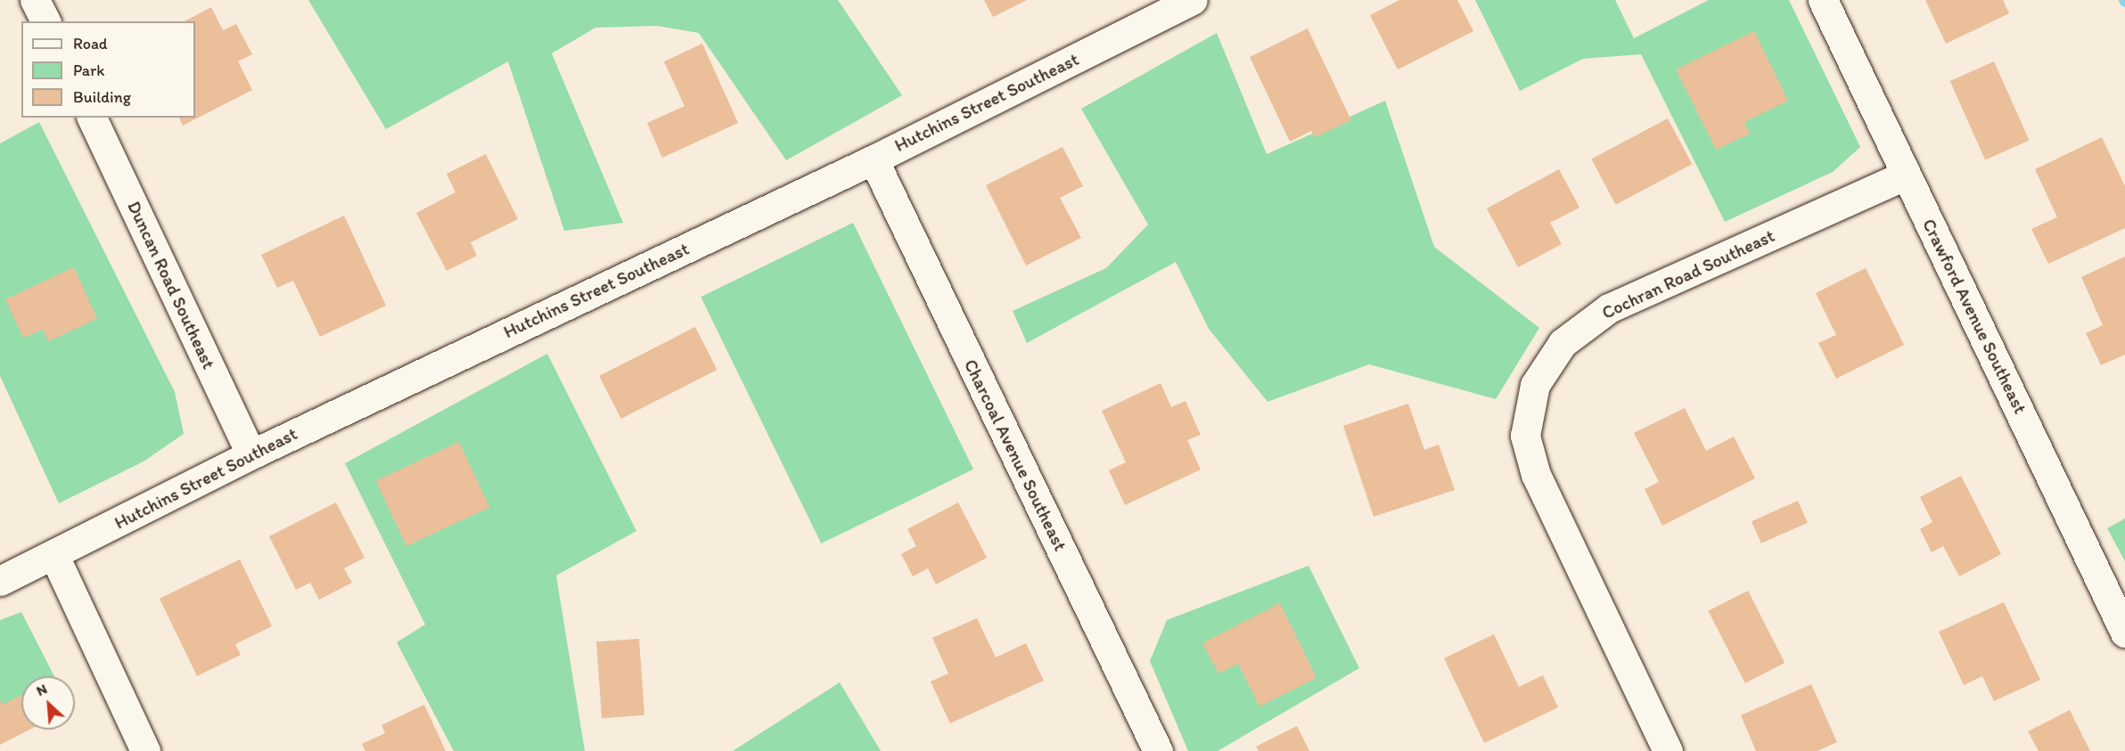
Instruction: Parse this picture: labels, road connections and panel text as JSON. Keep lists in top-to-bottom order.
{
  "streets": {
    "street": [
      "Hutchins Street Southeast",
      "Cochran Road Southeast",
      "Duncan Road Southeast",
      "Crawford Avenue Southeast",
      "Charcoal Avenue Southeast"
    ]
  },
  "crossings": [
    ["Hutchins Street Southeast", "Duncan Road Southeast"],
    ["Hutchins Street Southeast", "Charcoal Avenue Southeast"],
    ["Cochran Road Southeast", "Crawford Avenue Southeast"]
  ],
  "legend": ["Road", "Park", "Building"],
  "north": "top left"
}
